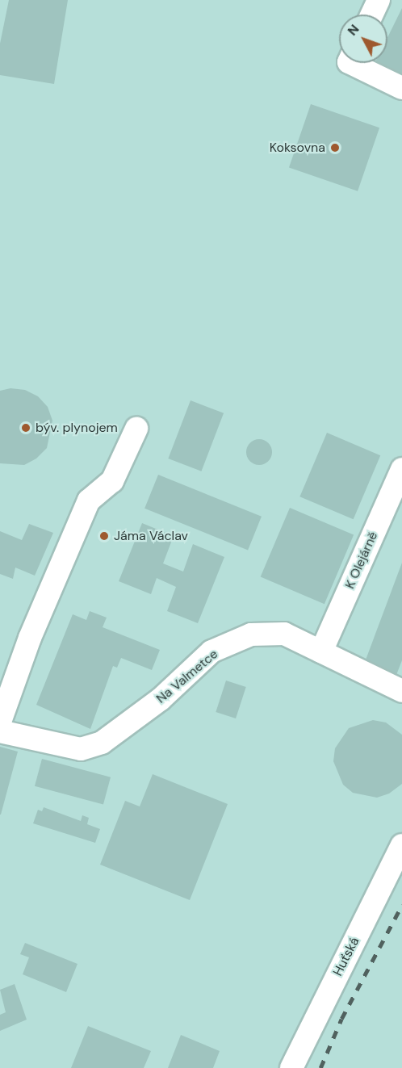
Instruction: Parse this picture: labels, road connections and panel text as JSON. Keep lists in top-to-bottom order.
{
  "streets": {
    "street": ["K Olejárně", "Na Valmetce", "Huťská"]
  },
  "crossings": [
    ["K Olejárně", "Na Valmetce"]
  ],
  "places": ["Koksovna", "býv. plynojem", "Jáma Václav"],
  "north": "top left"
}
